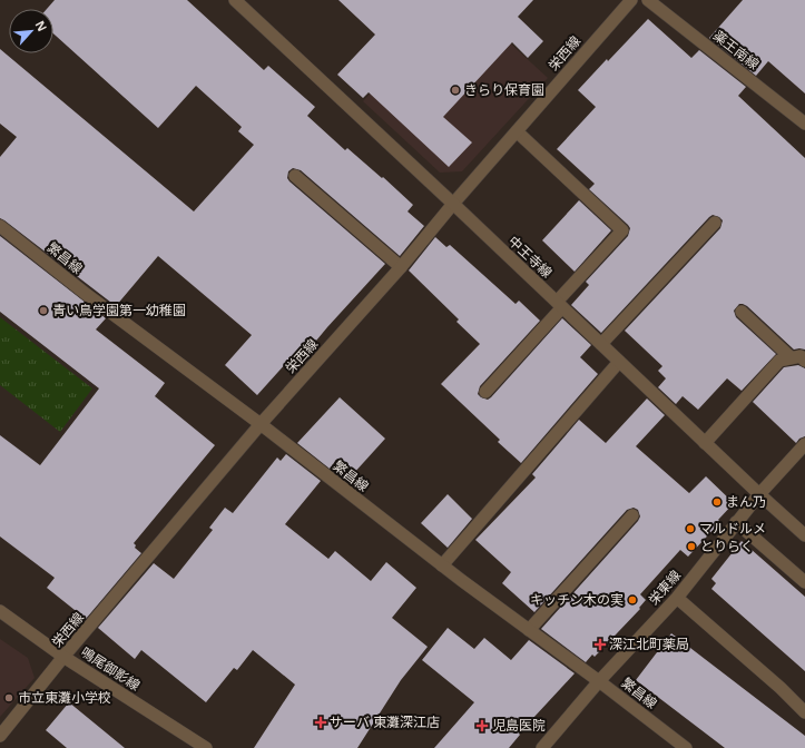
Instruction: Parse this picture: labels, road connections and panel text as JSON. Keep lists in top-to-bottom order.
{
  "streets": {
    "street": [
      "薬王南線",
      "栄西線",
      "中王寺線",
      "繁昌線",
      "栄東線",
      "鳴尾御影線"
    ]
  },
  "crossings": [
    ["栄西線", "中王寺線"],
    ["栄西線", "繁昌線"],
    ["栄西線", "鳴尾御影線"],
    ["中王寺線", "栄東線"],
    ["繁昌線", "栄東線"]
  ],
  "places": {
    "other": [
      "きらり保育園",
      "青い鳥学園第一幼稚園",
      "まん乃",
      "マルドルメ",
      "とりらく",
      "キッチン木の実",
      "市立東灘小学校"
    ],
    "health": ["深江北町薬局", "サーバ 東灘深江店", "児島医院"]
  },
  "north": "top right"
}
